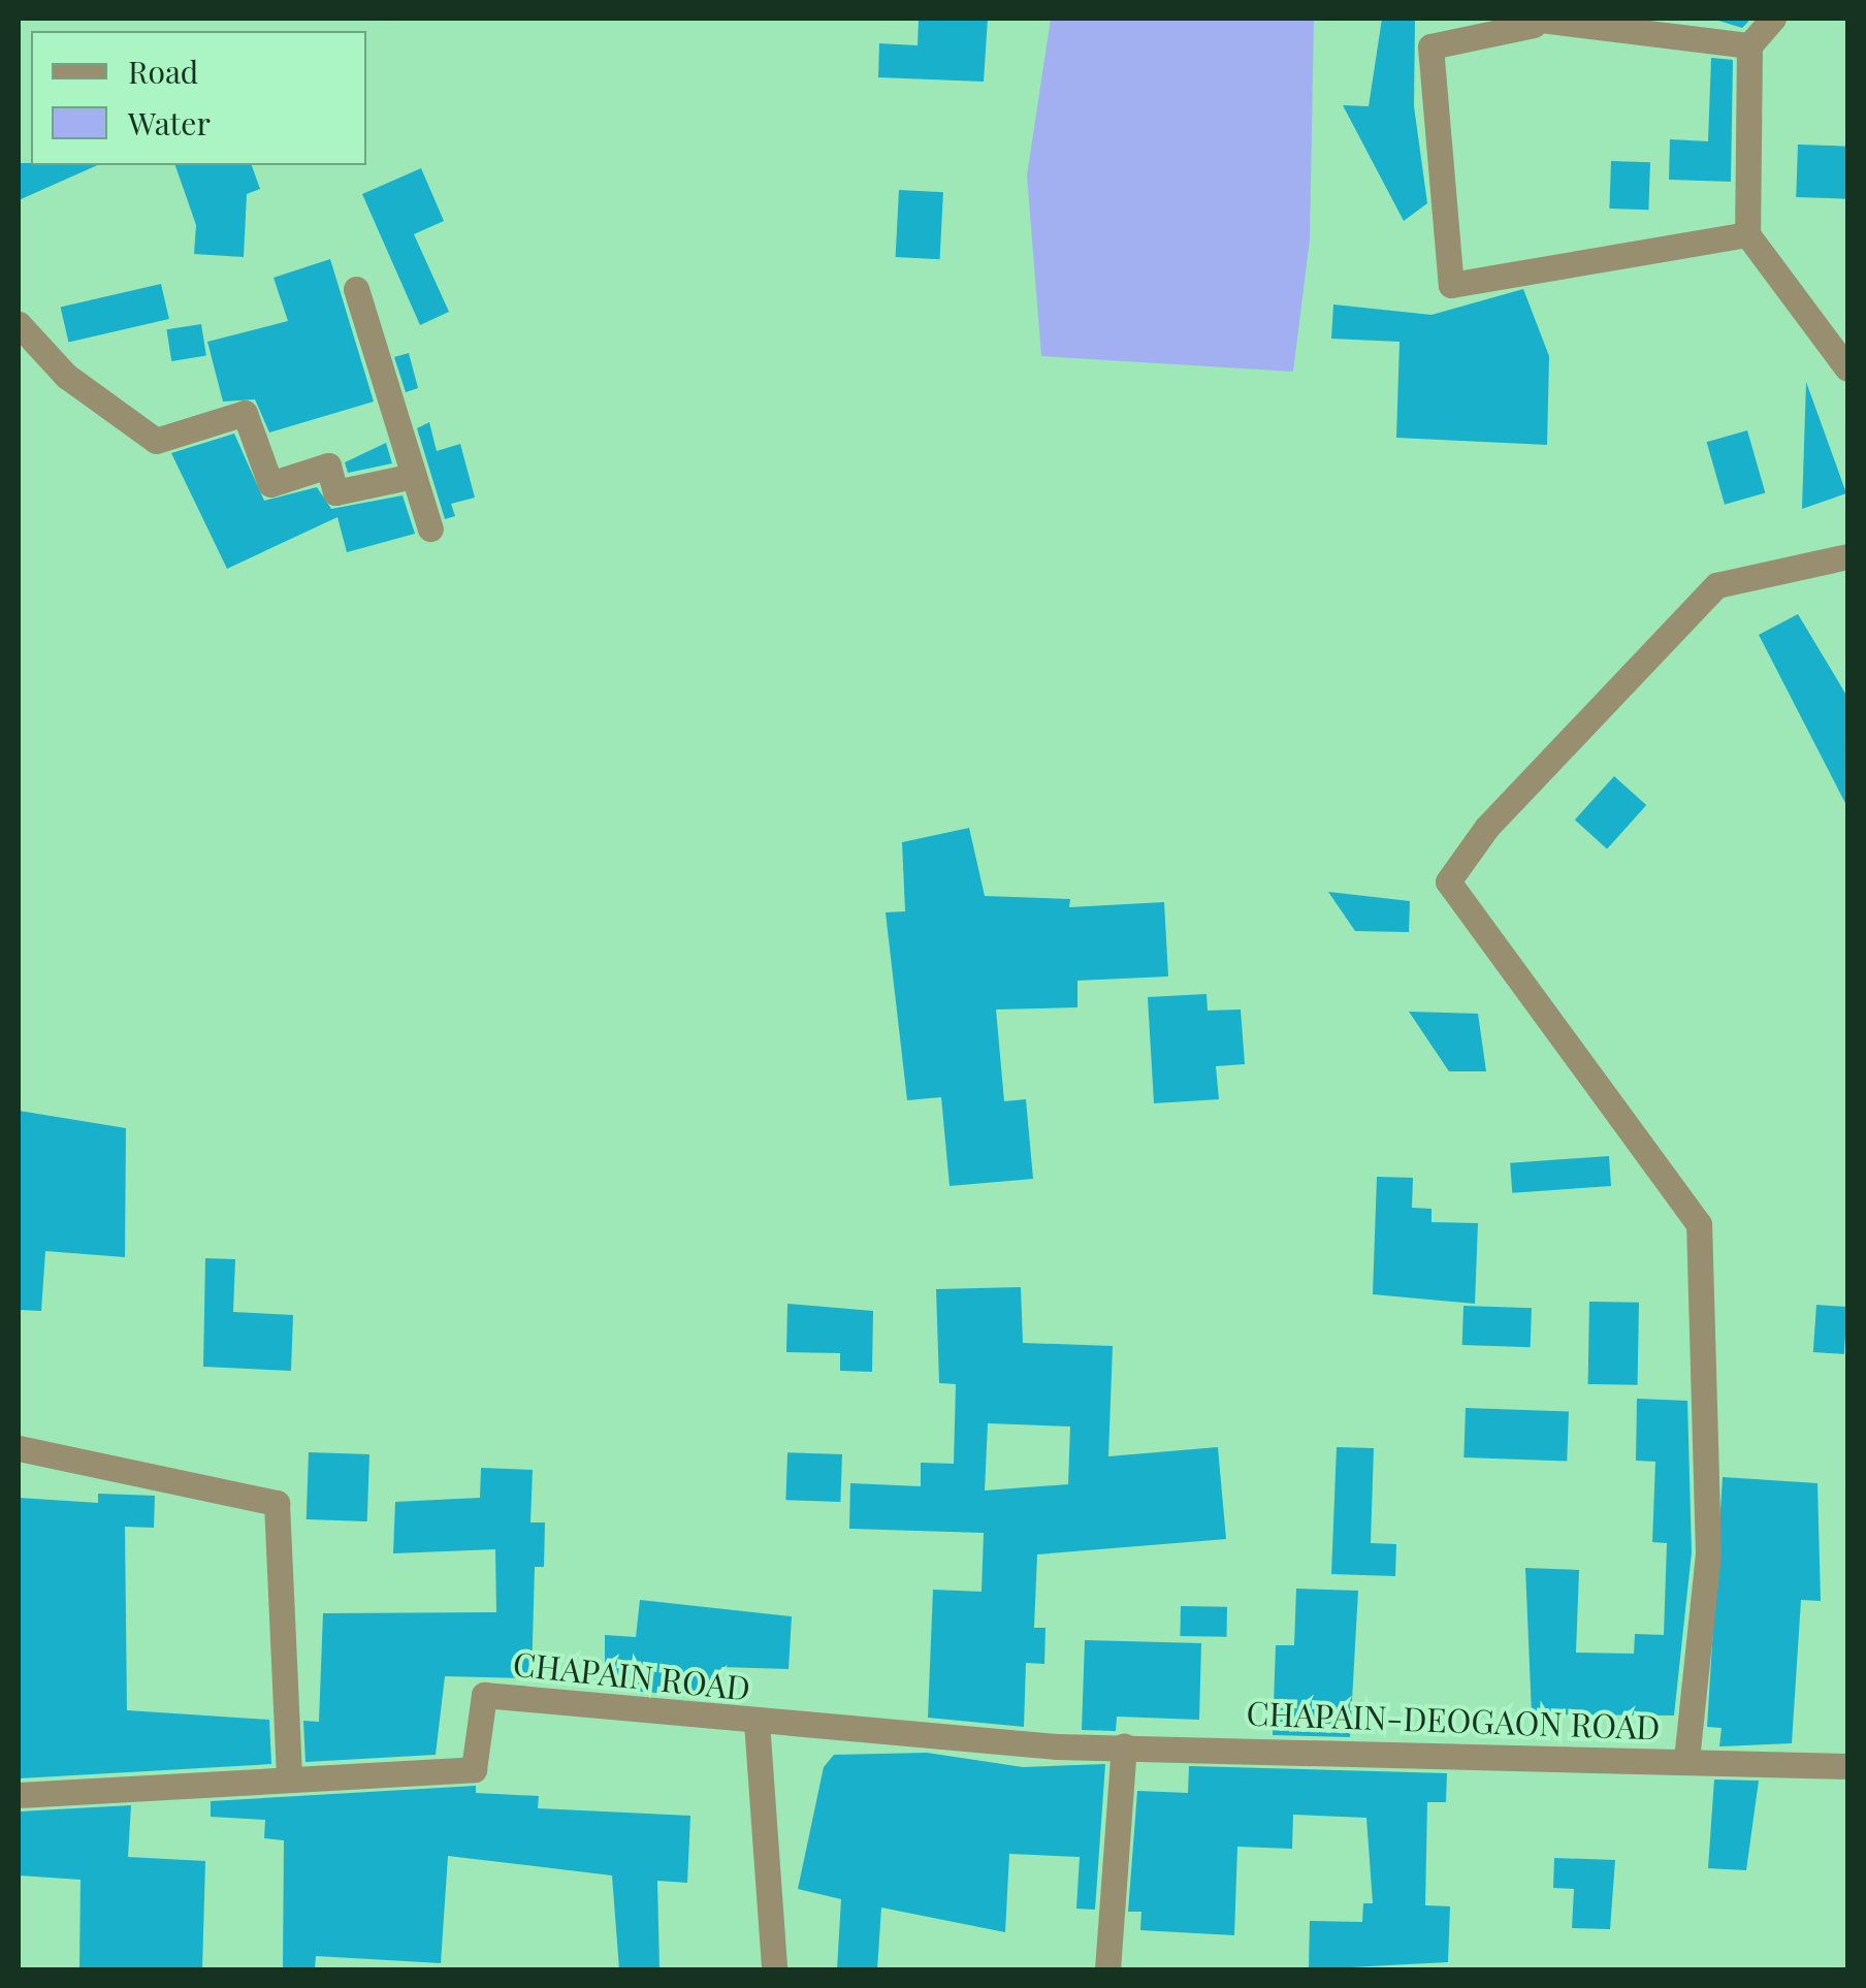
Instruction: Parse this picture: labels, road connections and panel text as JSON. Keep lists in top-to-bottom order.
{
  "streets": {
    "street": ["CHAPAIN ROAD", "CHAPAIN-DEOGAON ROAD"]
  },
  "crossings": [
    ["CHAPAIN ROAD", "CHAPAIN-DEOGAON ROAD"]
  ],
  "legend": ["Road", "Water"]
}
